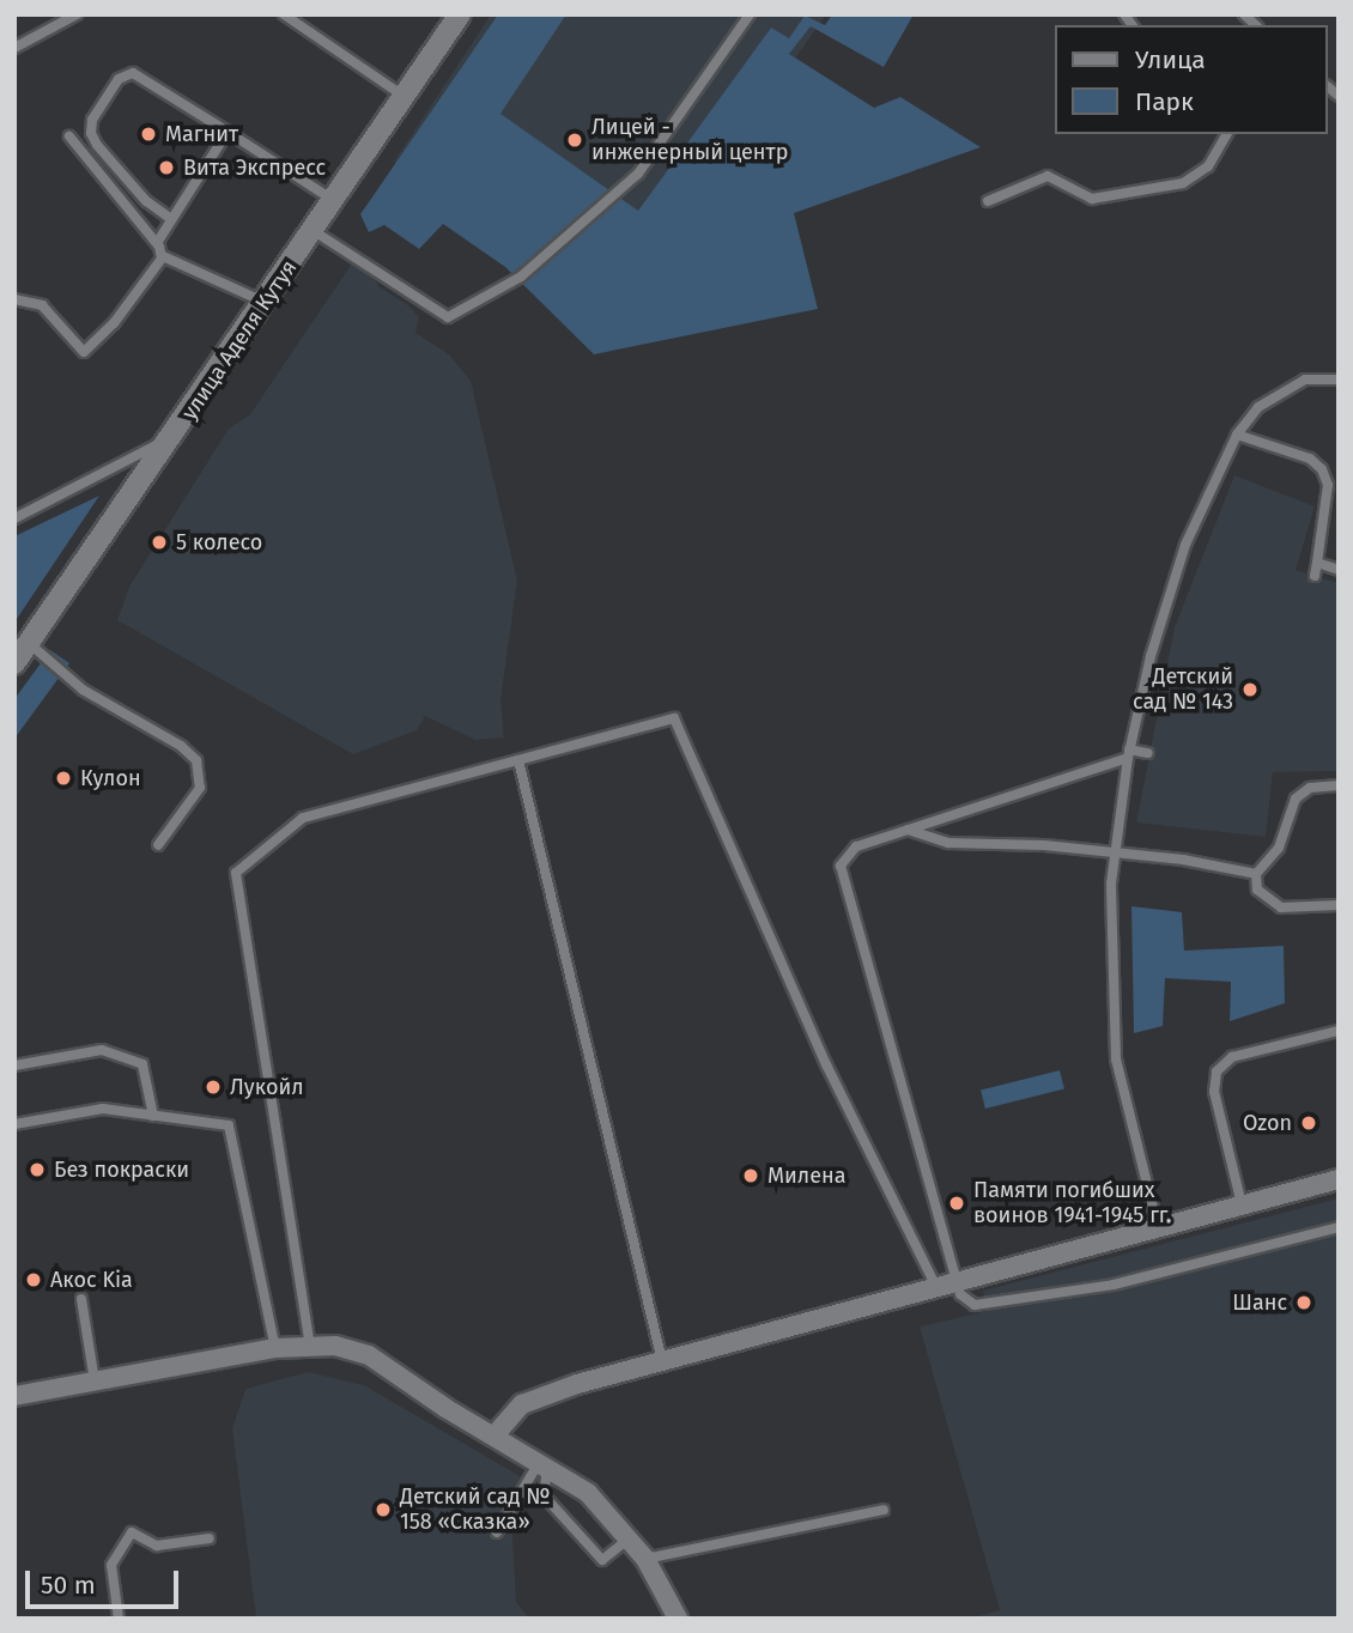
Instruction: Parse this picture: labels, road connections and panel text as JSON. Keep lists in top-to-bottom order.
{
  "streets": {
    "street": ["улица Аделя Кутуя"]
  },
  "places": [
    "Магнит",
    "Лицей - инженерный центр",
    "Вита Экспресс",
    "5 колесо",
    "Детский сад № 143",
    "Кулон",
    "Лукойл",
    "Ozon",
    "Без покраски",
    "Милена",
    "Памяти погибших воинов 1941-1945 гг.",
    "Акос Kia",
    "Шанс",
    "Детский сад № 158 «Сказка»"
  ],
  "legend": ["Улица", "Парк"],
  "scale_bar": "50 m"
}
